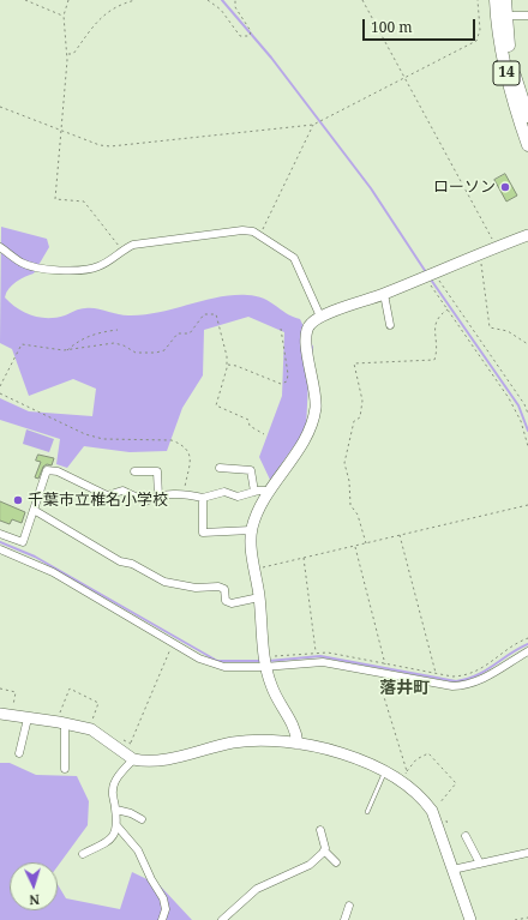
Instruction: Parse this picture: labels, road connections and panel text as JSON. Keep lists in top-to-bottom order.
{
  "streets": {
    "main road": ["14"]
  },
  "districts": ["落井町"],
  "places": ["ローソン", "千葉市立椎名小学校"],
  "scale_bar": "100 m",
  "north": "bottom"
}
